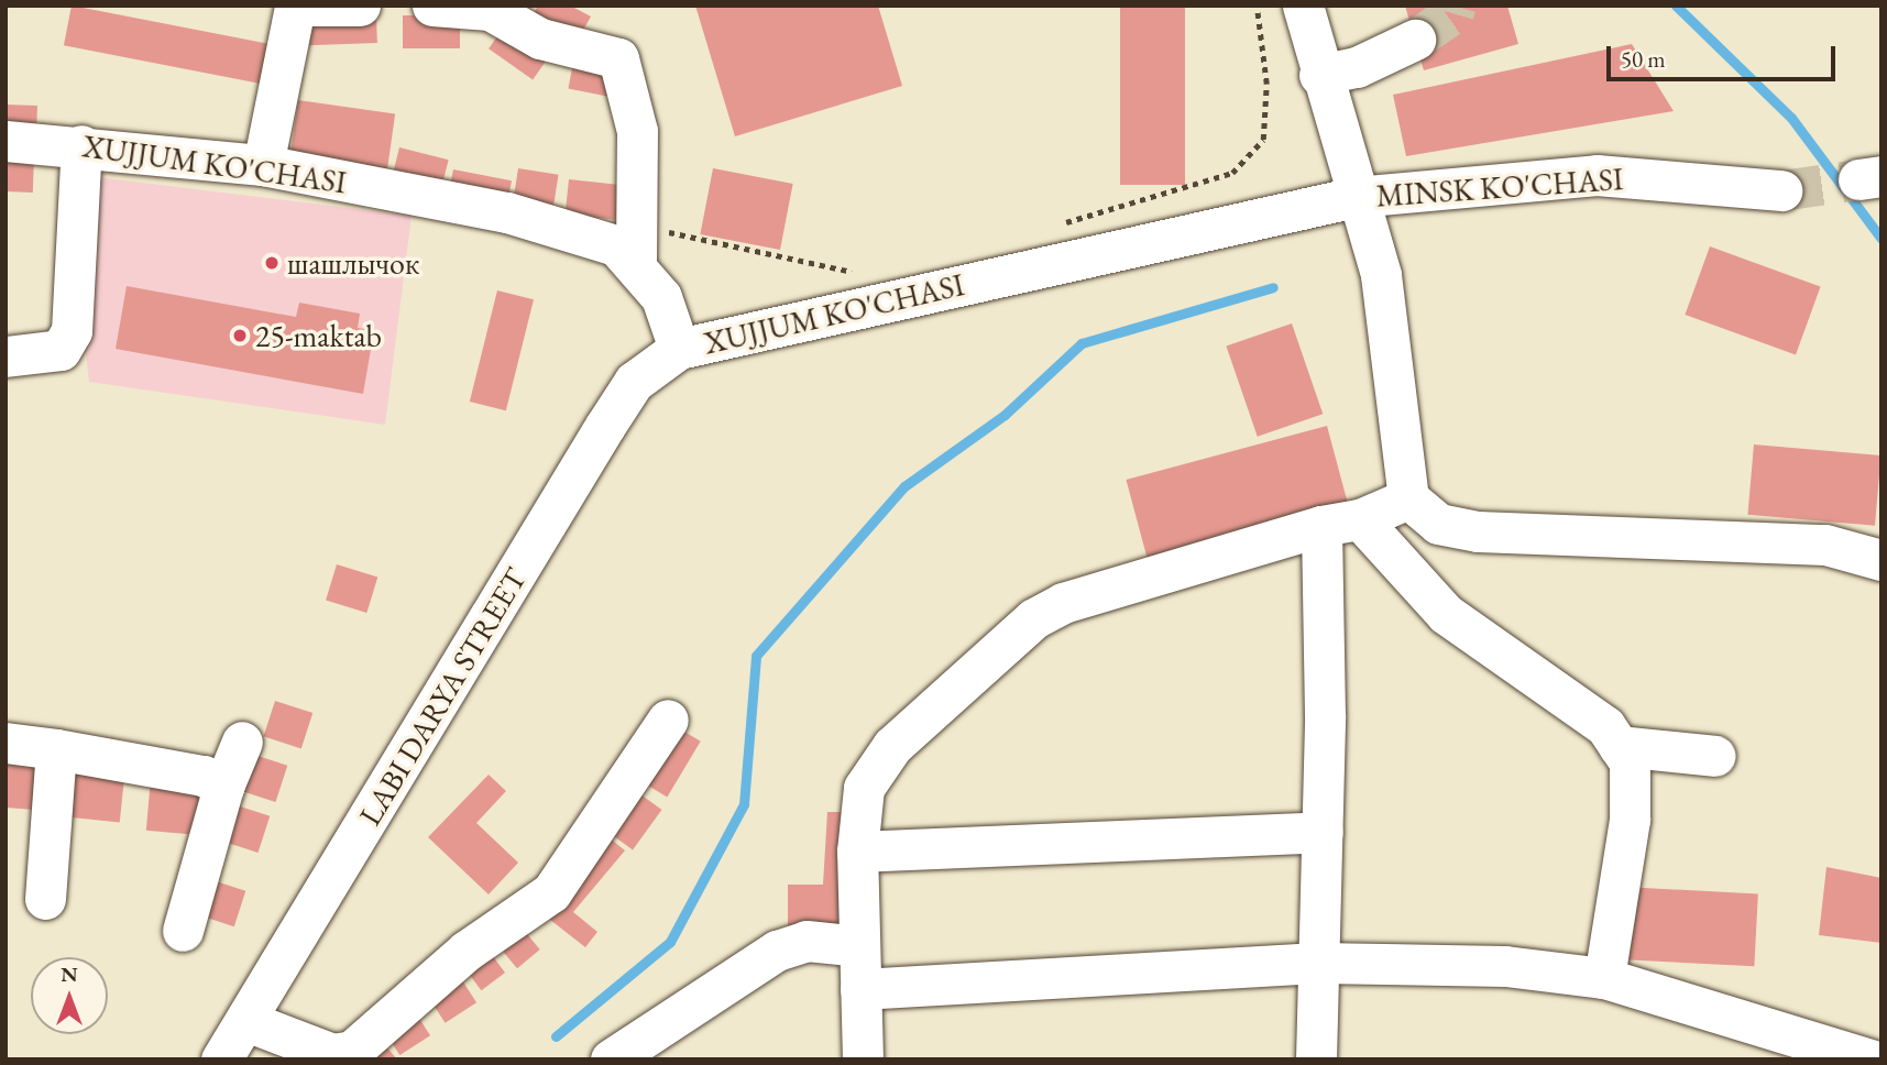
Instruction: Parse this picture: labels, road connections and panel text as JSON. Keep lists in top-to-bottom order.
{
  "streets": {
    "street": ["XUJJUM KO'CHASI", "MINSK KO'CHASI", "LABI DARYA STREET"]
  },
  "crossings": [
    ["XUJJUM KO'CHASI", "MINSK KO'CHASI"],
    ["XUJJUM KO'CHASI", "LABI DARYA STREET"]
  ],
  "places": ["шашлычок", "25-maktab"],
  "scale_bar": "50 m",
  "north": "top"
}
